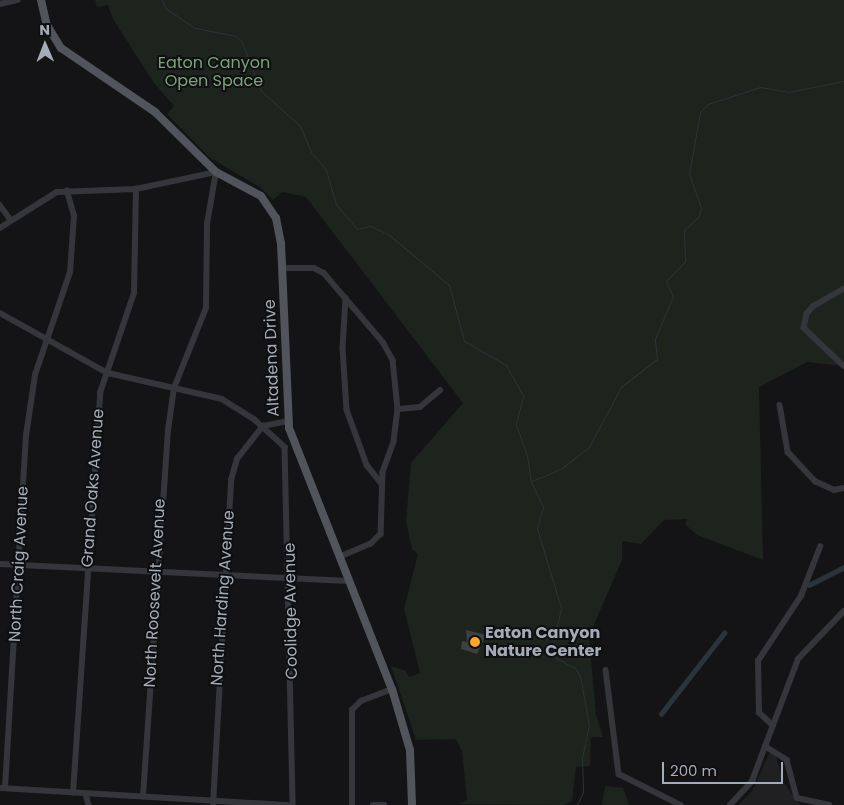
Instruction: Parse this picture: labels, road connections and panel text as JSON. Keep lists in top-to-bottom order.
{
  "streets": {
    "main road": ["Altadena Drive"],
    "street": [
      "Grand Oaks Avenue",
      "North Craig Avenue",
      "North Roosevelt Avenue",
      "North Harding Avenue",
      "Coolidge Avenue"
    ]
  },
  "crossings": [
    ["Altadena Drive", "North Roosevelt Avenue"],
    ["Grand Oaks Avenue", "Coolidge Avenue"],
    ["North Craig Avenue", "Coolidge Avenue"],
    ["North Roosevelt Avenue", "Coolidge Avenue"],
    ["North Harding Avenue", "Coolidge Avenue"]
  ],
  "parks": ["Eaton Canyon Open Space"],
  "places": ["Eaton Canyon Nature Center"],
  "scale_bar": "200 m",
  "north": "top"
}
